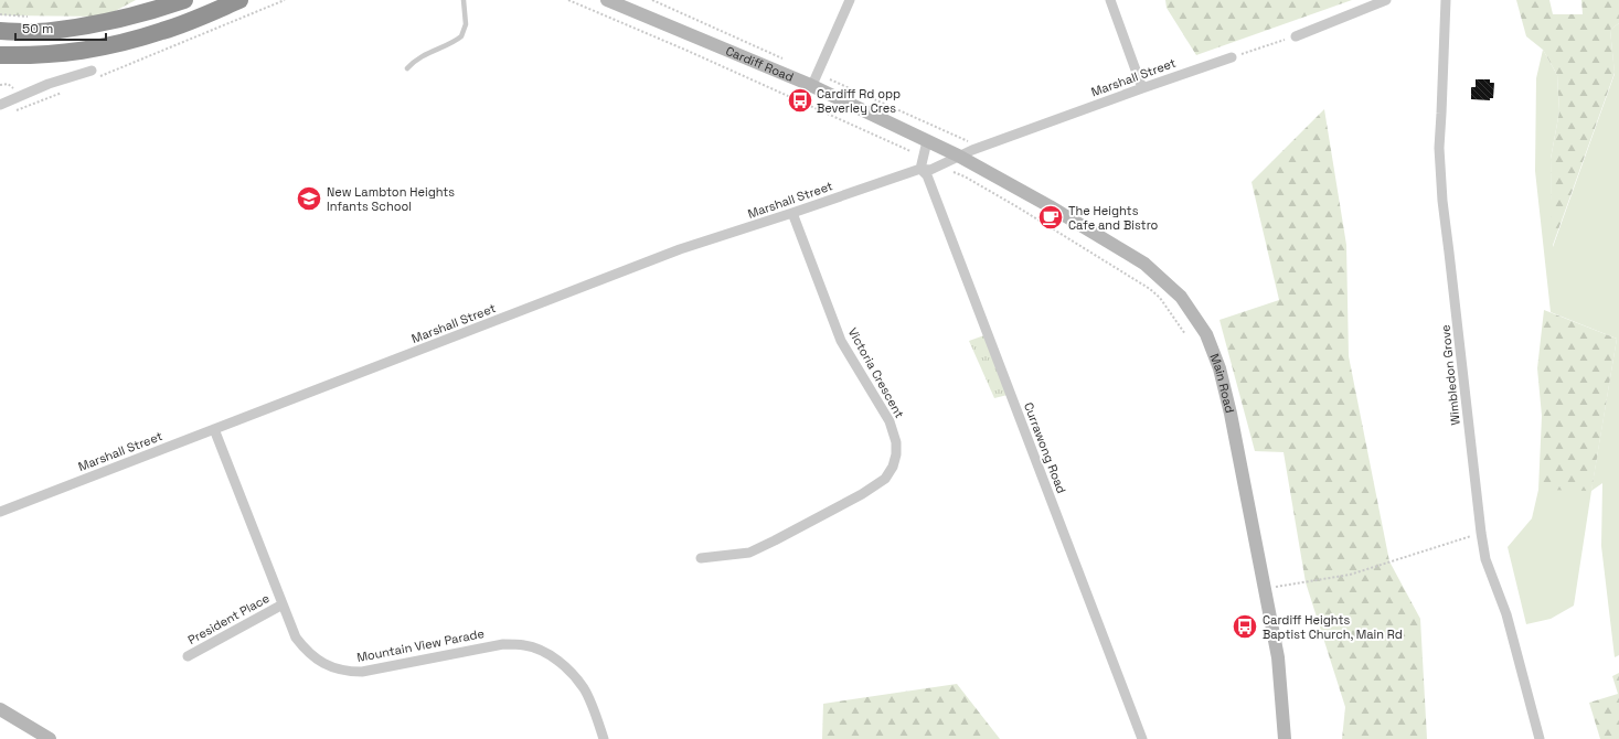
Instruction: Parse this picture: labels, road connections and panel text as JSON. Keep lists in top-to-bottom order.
{
  "streets": {
    "main road": ["Cardiff Road", "Main Road"],
    "street": [
      "Marshall Street",
      "Victoria Crescent",
      "Wimbledon Grove",
      "Currawong Road",
      "President Place",
      "Mountain View Parade"
    ]
  },
  "crossings": [
    ["Cardiff Road", "Marshall Street"],
    ["Cardiff Road", "Main Road"],
    ["Marshall Street", "Victoria Crescent"],
    ["Marshall Street", "Main Road"],
    ["Marshall Street", "Currawong Road"],
    ["Marshall Street", "Mountain View Parade"],
    ["President Place", "Mountain View Parade"]
  ],
  "places": {
    "bus stop": ["Cardiff Rd opp Beverley Cres", "Cardiff Heights Baptist Church, Main Rd"],
    "school or university": ["New Lambton Heights Infants School"],
    "cafe": ["The Heights Cafe and Bistro"]
  },
  "scale_bar": "50 m"
}
